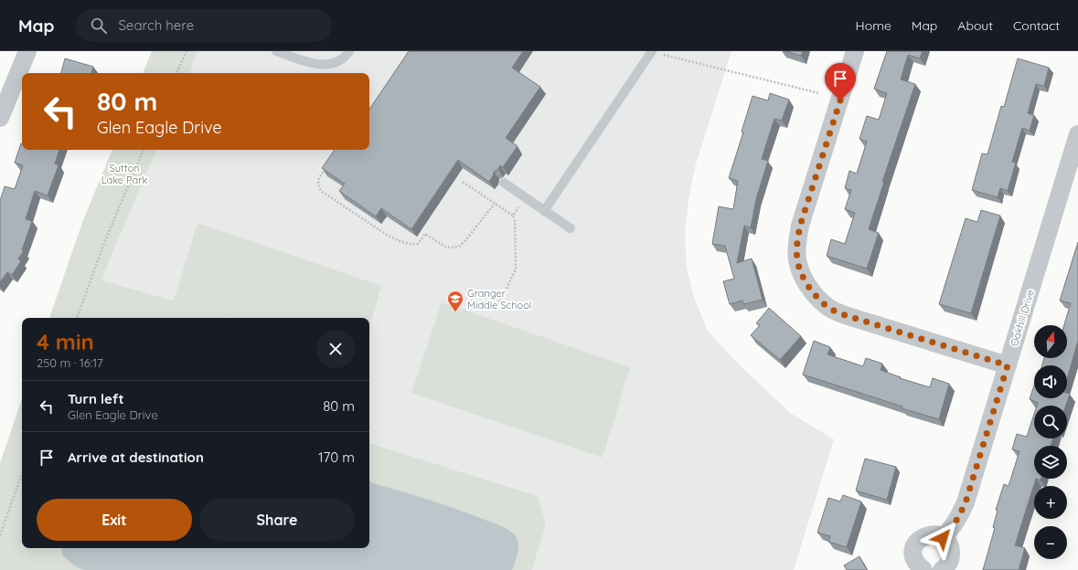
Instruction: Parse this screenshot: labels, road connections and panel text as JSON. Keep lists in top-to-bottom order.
{
  "streets": {
    "street": ["Oakhill Drive"]
  },
  "parks": ["Sutton Lake Park"],
  "places": {
    "school or university": ["Granger Middle School"]
  },
  "north": "top",
  "page": {
    "header": "Map",
    "search": "Search here",
    "nav": [
      "Home",
      "Map",
      "About",
      "Contact"
    ],
    "turn": ["80 m", "Glen Eagle Drive"],
    "heading": ["4 min", "250 m · 16:17"],
    "map_buttons": ["+", "−"],
    "list": [
      {
        "name": "Turn left",
        "note": "Glen Eagle Drive",
        "value": "80 m"
      },
      {
        "name": "Arrive at destination",
        "value": "170 m"
      }
    ],
    "buttons": ["Exit", "Share"]
  }
}
